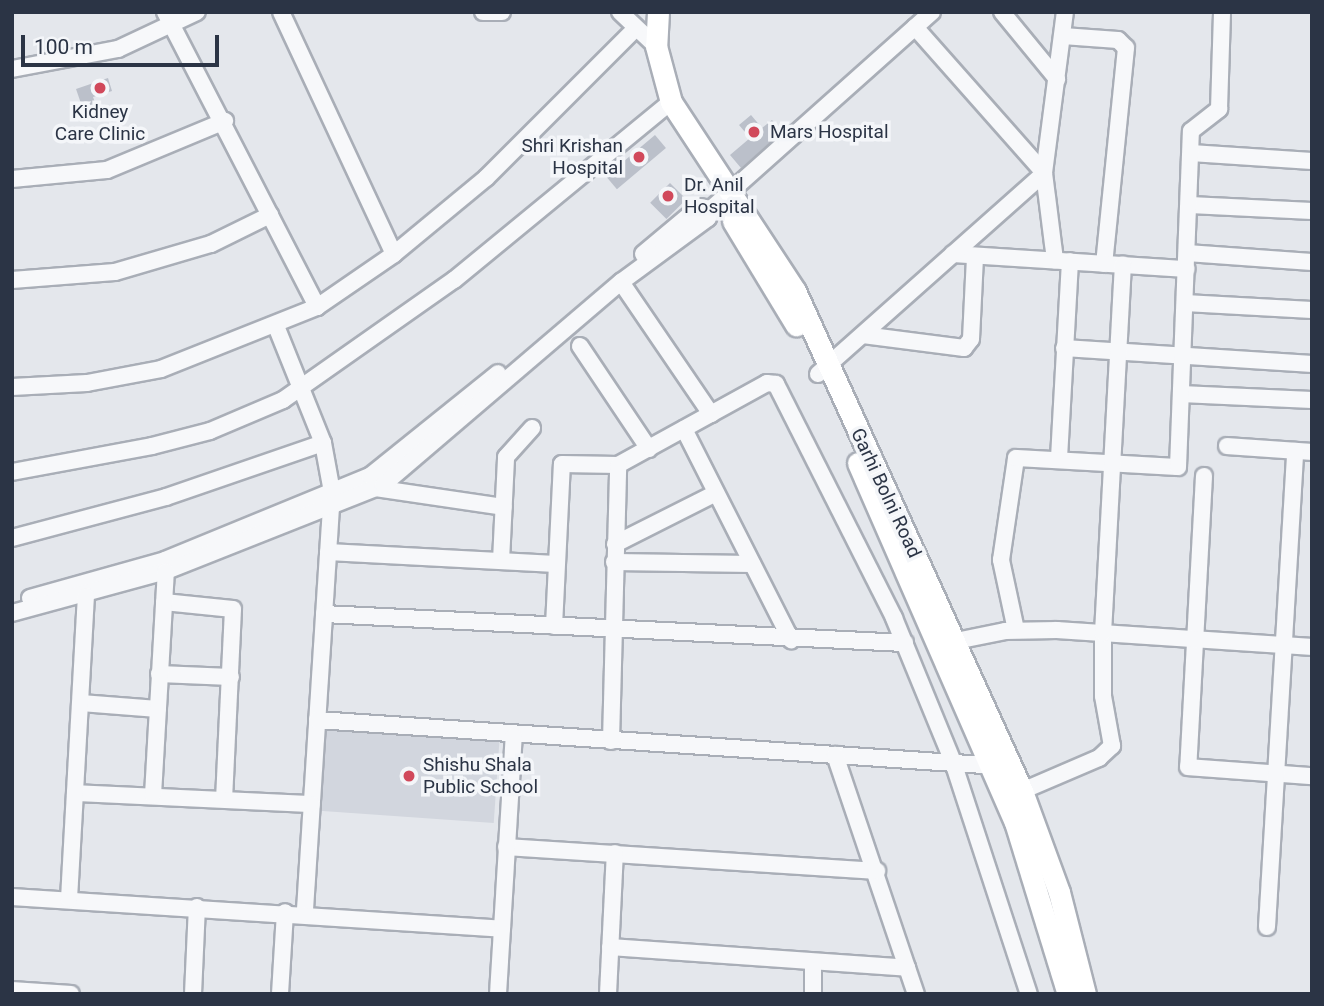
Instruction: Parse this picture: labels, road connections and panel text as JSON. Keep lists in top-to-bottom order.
{
  "streets": {
    "main road": ["Garhi Bolni Road"]
  },
  "places": [
    "Kidney Care Clinic",
    "Mars Hospital",
    "Shri Krishan Hospital",
    "Dr. Anil Hospital",
    "Shishu Shala Public School"
  ],
  "scale_bar": "100 m"
}
